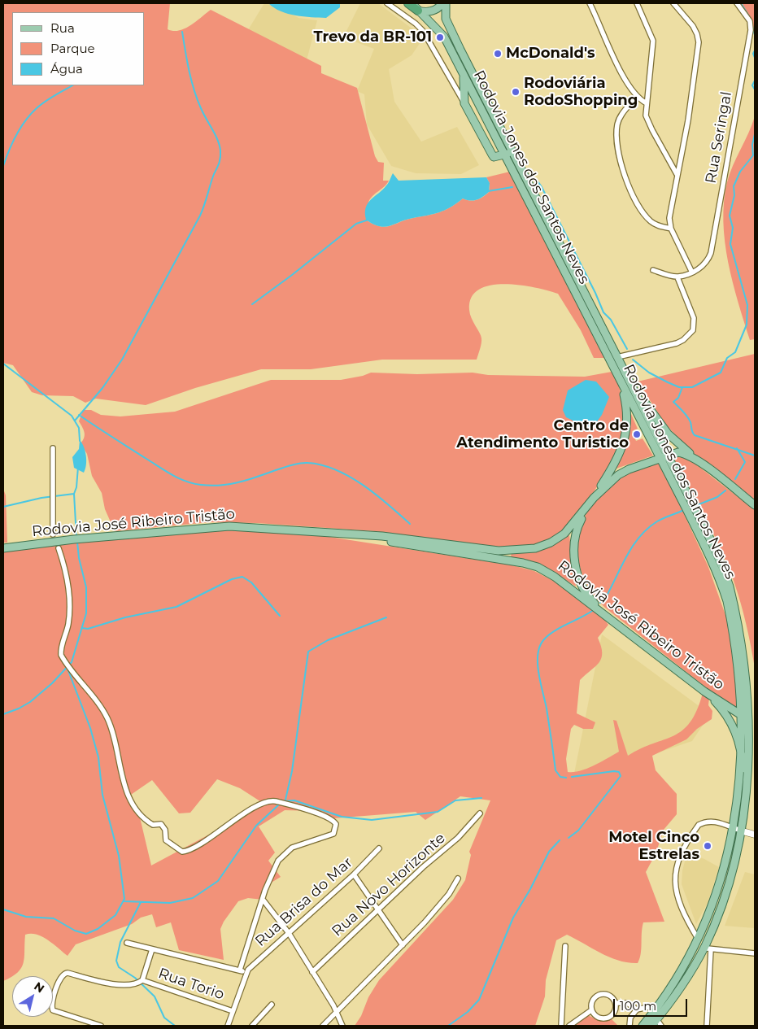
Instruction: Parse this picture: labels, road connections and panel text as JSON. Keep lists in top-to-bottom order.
{
  "streets": {
    "main road": ["Rodovia Jones dos Santos Neves", "Rodovia José Ribeiro Tristão"],
    "street": [
      "Rua Seringal",
      "Rua Novo Horizonte",
      "Rua Brisa do Mar",
      "Rua Torio"
    ]
  },
  "crossings": [
    ["Rodovia Jones dos Santos Neves", "Rodovia José Ribeiro Tristão"]
  ],
  "places": [
    "Trevo da BR-101",
    "McDonald's",
    "Rodoviária RodoShopping",
    "Centro de Atendimento Turistico",
    "Motel Cinco Estrelas"
  ],
  "legend": ["Rua", "Parque", "Água"],
  "scale_bar": "100 m",
  "north": "top right"
}
